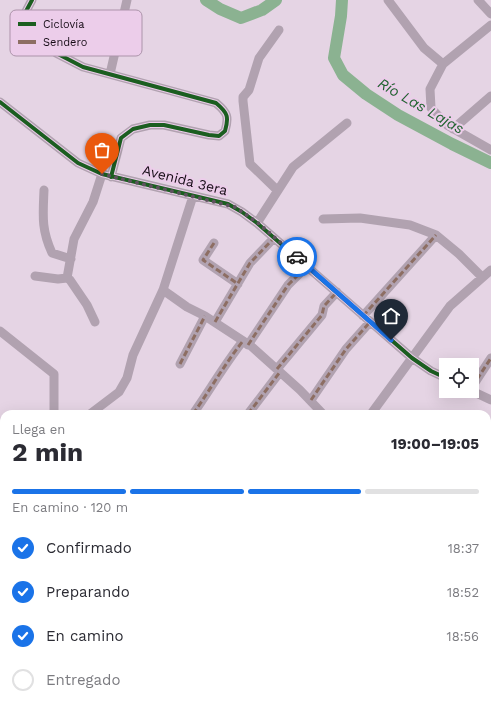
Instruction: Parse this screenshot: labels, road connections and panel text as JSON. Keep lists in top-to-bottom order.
{
  "streets": {
    "street": ["Avenida 3era"]
  },
  "water": ["Río Las Lajas"],
  "legend": ["Ciclovía", "Sendero"],
  "page": {
    "heading": ["2 min", "Llega en", "19:00–19:05"],
    "bar": "En camino · 120 m",
    "list": [
      ["Confirmado", "18:37"],
      ["Preparando", "18:52"],
      ["En camino", "18:56"],
      "Entregado"
    ]
  }
}
